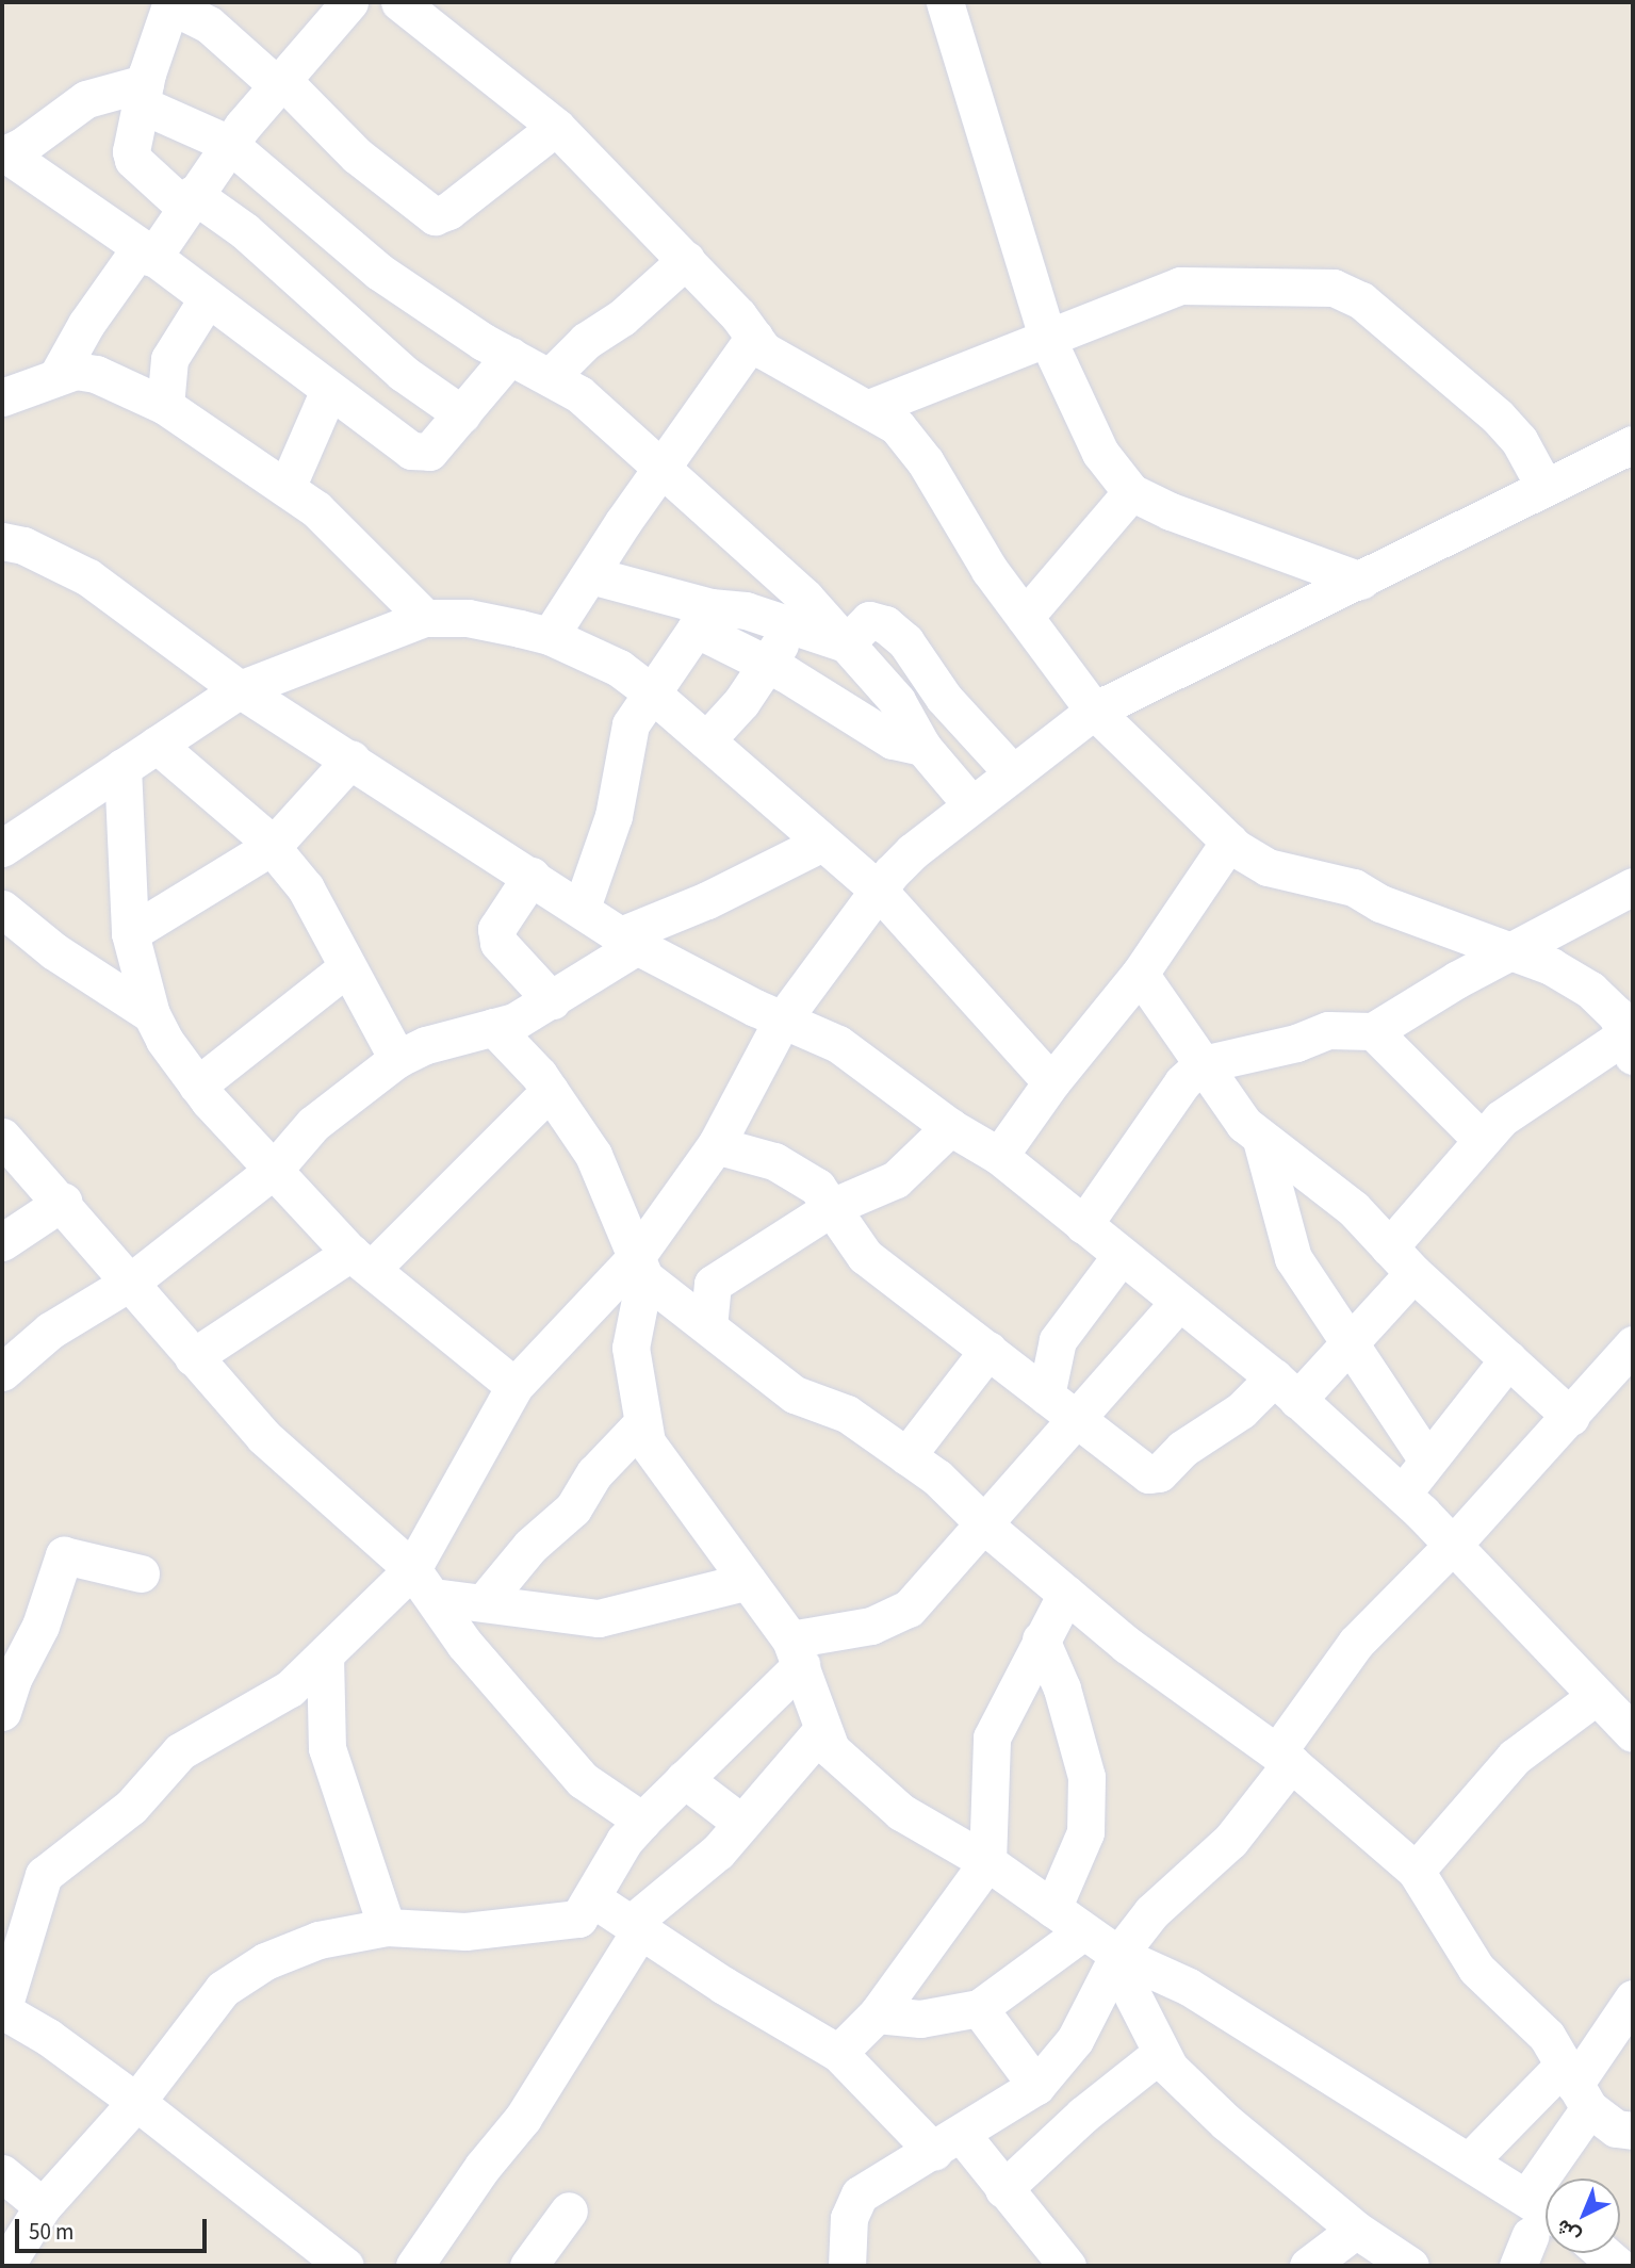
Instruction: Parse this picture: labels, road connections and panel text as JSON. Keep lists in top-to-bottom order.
{
  "scale_bar": "50 m",
  "north": "bottom left"
}
